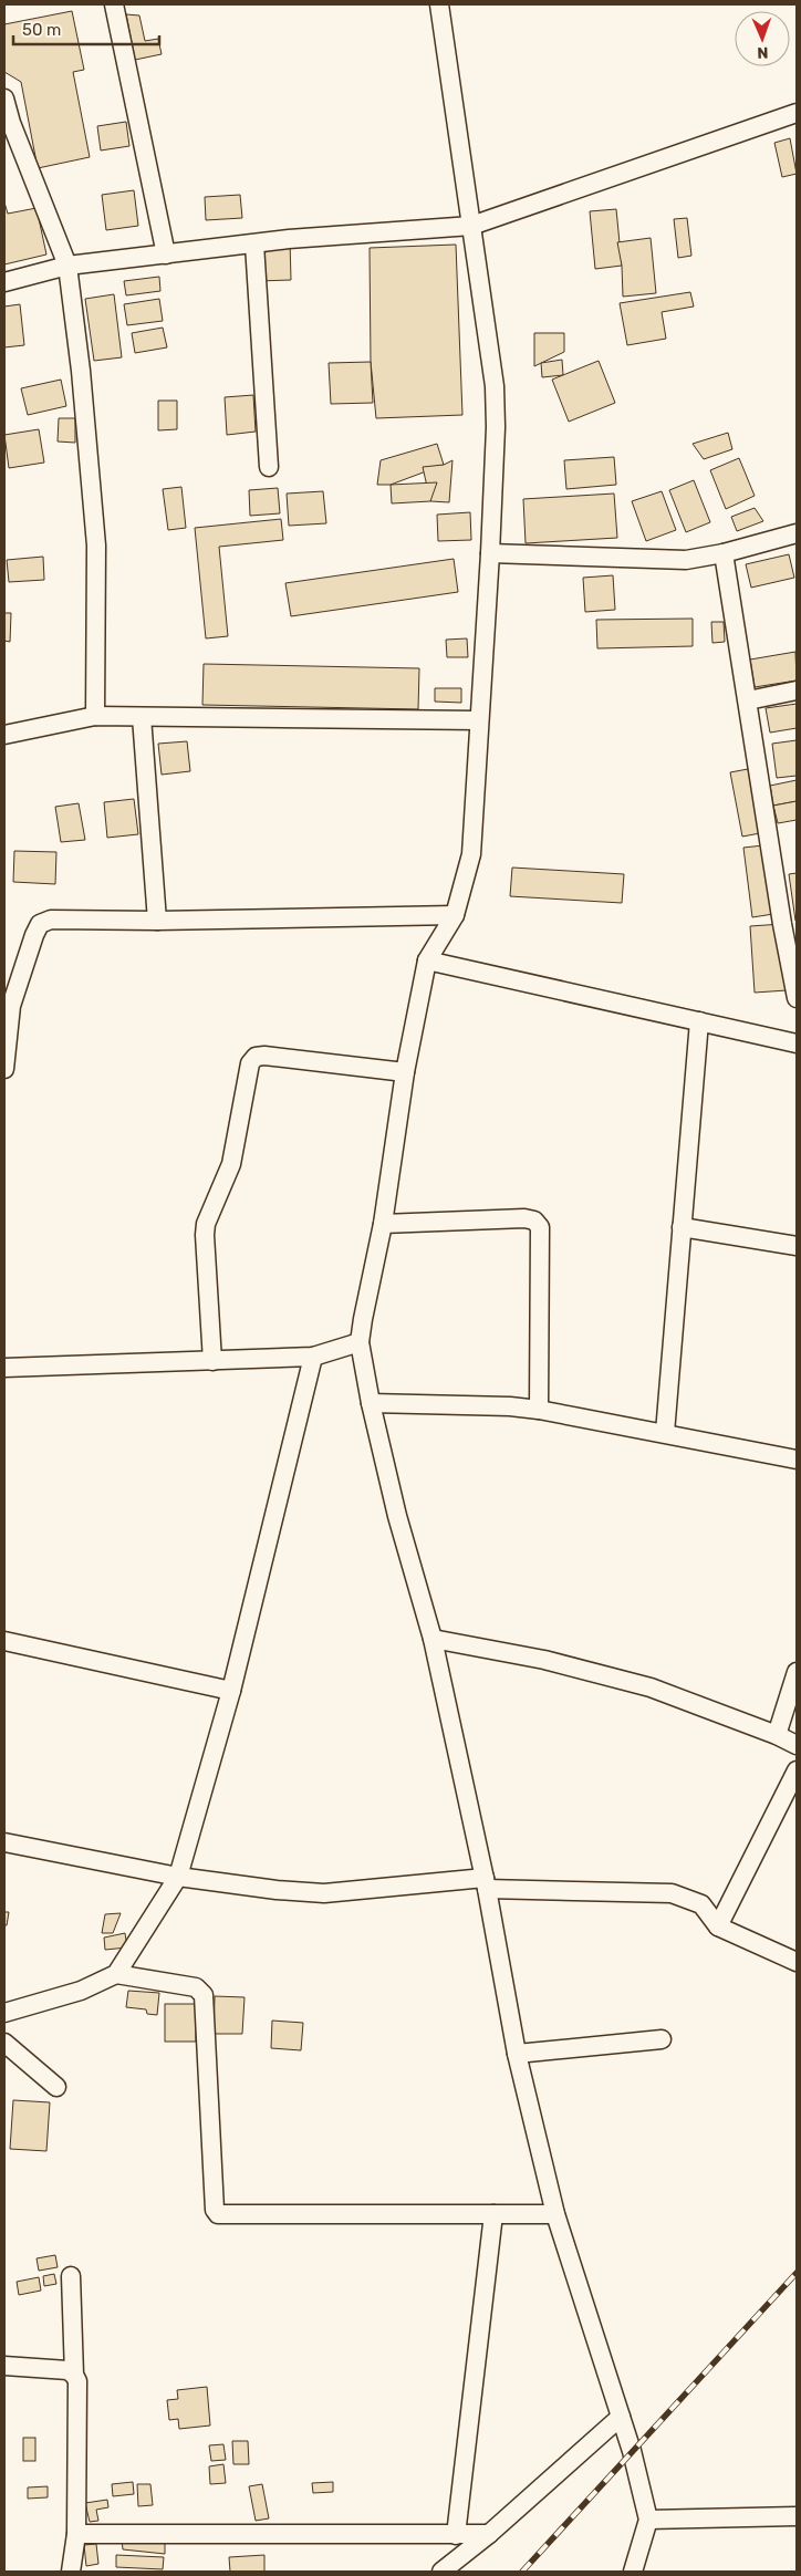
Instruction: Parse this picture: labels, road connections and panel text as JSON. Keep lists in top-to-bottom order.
{
  "scale_bar": "50 m",
  "north": "bottom"
}
